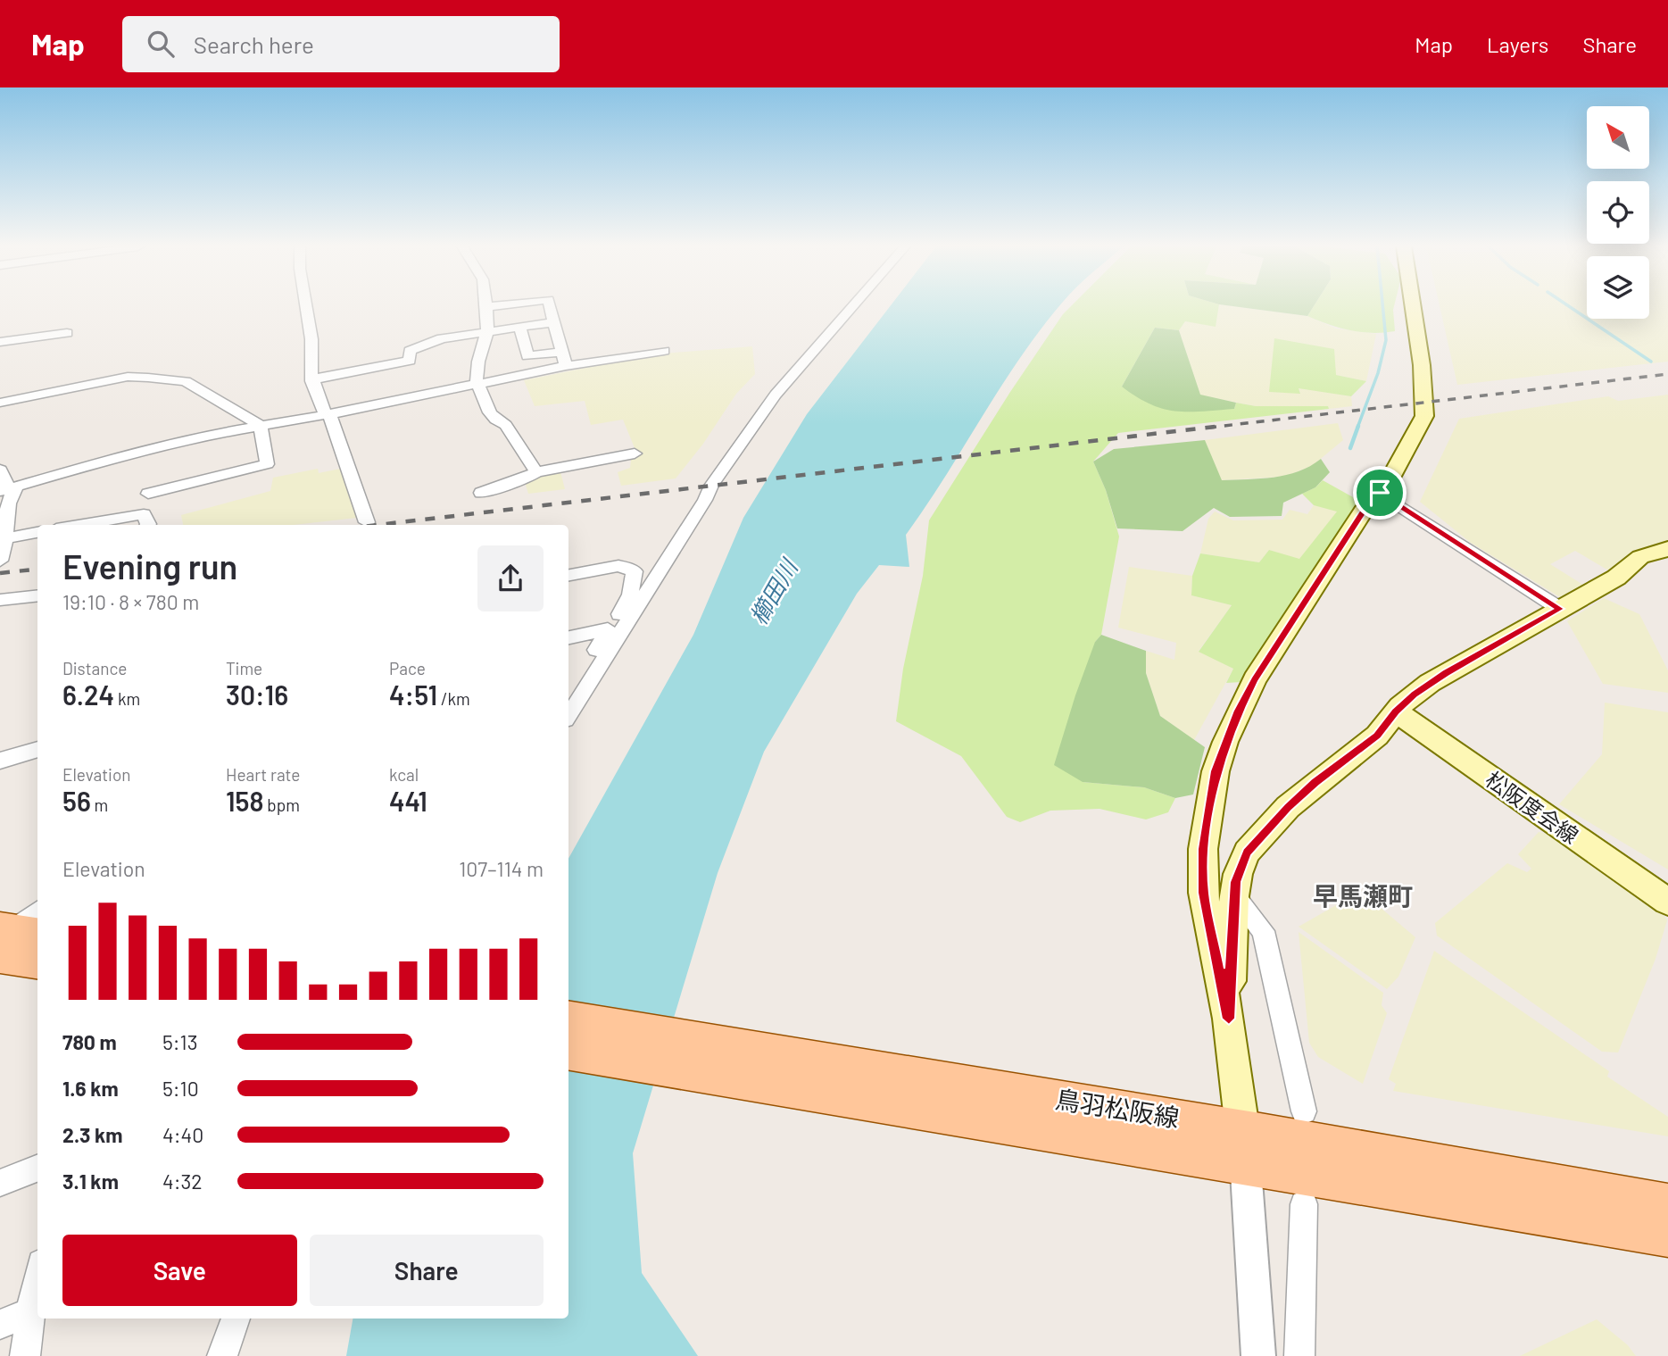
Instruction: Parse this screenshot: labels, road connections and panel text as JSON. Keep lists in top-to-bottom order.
{
  "streets": {
    "main road": ["松阪度会線", "鳥羽松阪線"]
  },
  "districts": ["早馬瀬町"],
  "water": ["櫛田川"],
  "north": "top left",
  "page": {
    "header": "Map",
    "search": "Search here",
    "nav": ["Map", "Layers", "Share"],
    "heading": ["Evening run", "19:10 · 8 × 780 m"],
    "stats": [
      ["Distance", "6.24 km"],
      ["Time", "30:16"],
      ["Pace", "4:51 /km"],
      ["Elevation", "56 m"],
      ["Heart rate", "158 bpm"],
      ["kcal", "441"]
    ],
    "chart": ["Elevation", "107–114 m"],
    "list": [
      {
        "name": "780 m",
        "note": "5:13"
      },
      {
        "name": "1.6 km",
        "note": "5:10"
      },
      {
        "name": "2.3 km",
        "note": "4:40"
      },
      {
        "name": "3.1 km",
        "note": "4:32"
      }
    ],
    "buttons": ["Save", "Share"]
  }
}
